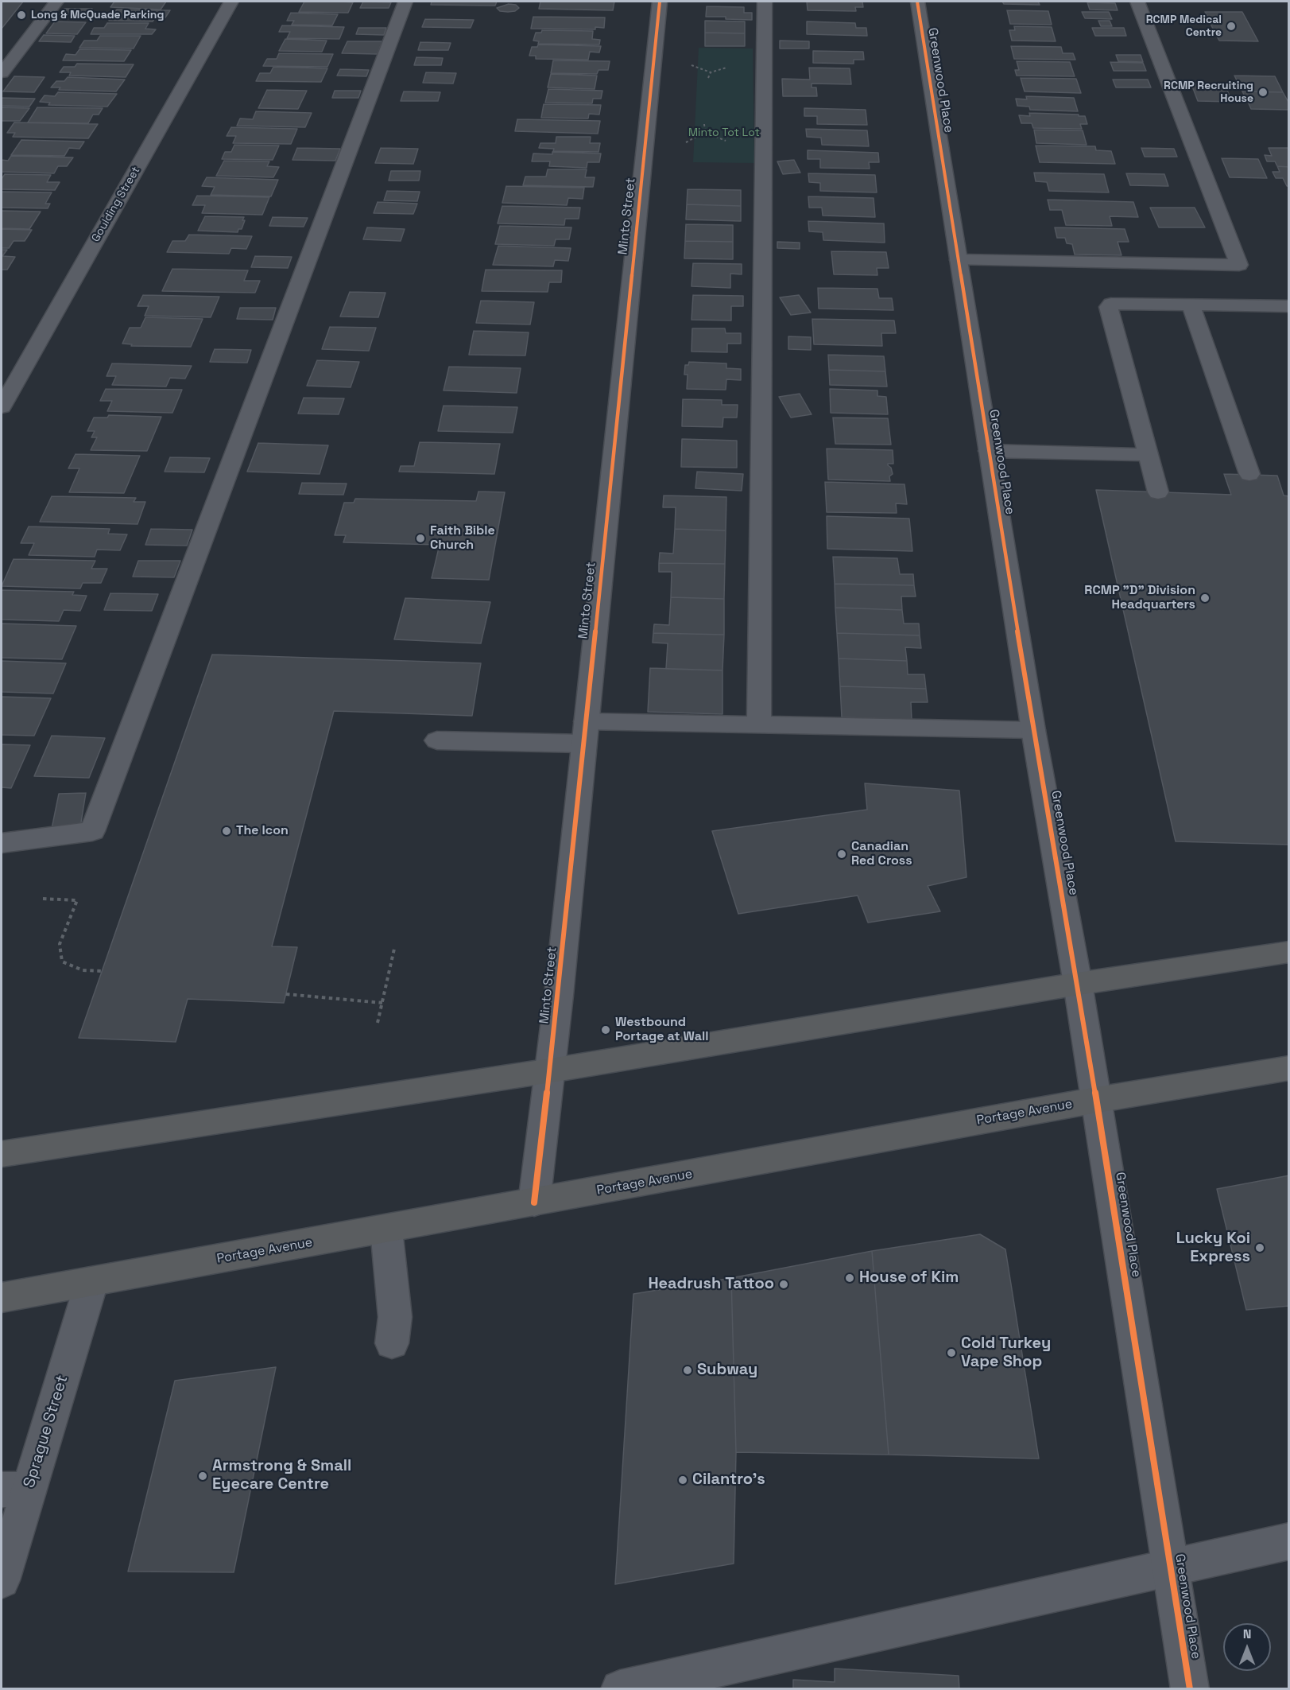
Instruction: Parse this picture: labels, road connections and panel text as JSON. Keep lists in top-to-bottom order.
{
  "streets": {
    "highway": ["Portage Avenue"],
    "street": [
      "Greenwood Place",
      "Goulding Street",
      "Minto Street",
      "Sprague Street"
    ]
  },
  "crossings": [
    ["Greenwood Place", "Portage Avenue"],
    ["Minto Street", "Portage Avenue"],
    ["Portage Avenue", "Sprague Street"]
  ],
  "parks": ["Minto Tot Lot"],
  "places": [
    "Long & McQuade Parking",
    "RCMP Medical Centre",
    "RCMP Recruiting House",
    "Faith Bible Church",
    "RCMP \"D\" Division Headquarters",
    "The Icon",
    "Canadian Red Cross",
    "Westbound Portage at Wall",
    "Lucky Koi Express",
    "House of Kim",
    "Headrush Tattoo",
    "Cold Turkey Vape Shop",
    "Subway",
    "Armstrong & Small Eyecare Centre",
    "Cilantro's"
  ],
  "north": "top"
}
